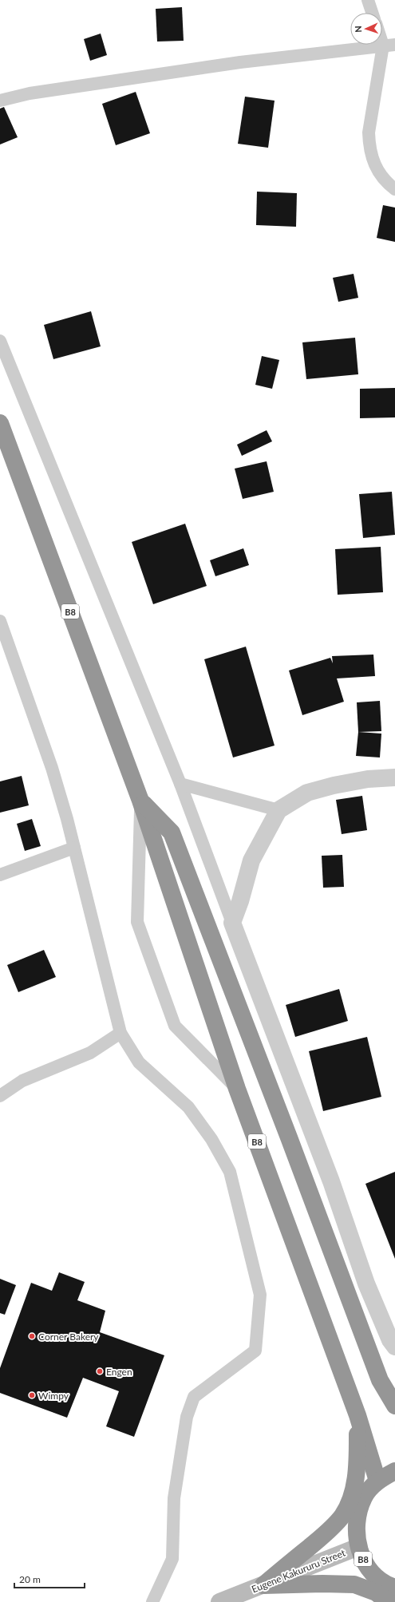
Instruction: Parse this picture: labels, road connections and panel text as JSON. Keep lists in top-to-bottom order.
{
  "streets": {
    "highway": ["B8"],
    "main road": ["Eugene Kakururu Street"]
  },
  "crossings": [
    ["B8", "Eugene Kakururu Street"]
  ],
  "places": ["Corner Bakery", "Engen", "Wimpy"],
  "scale_bar": "20 m",
  "north": "left"
}
